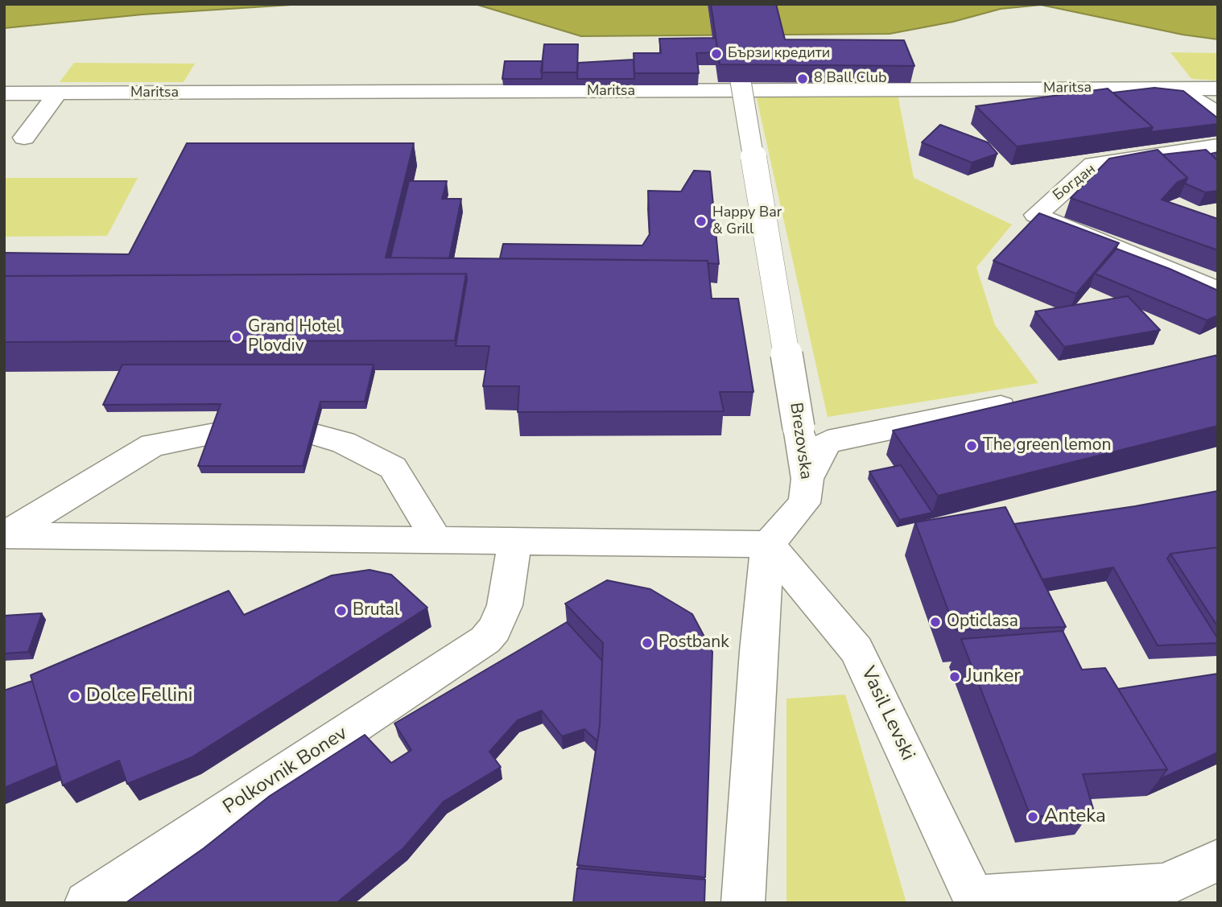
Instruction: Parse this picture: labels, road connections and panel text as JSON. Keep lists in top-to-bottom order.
{
  "streets": {
    "street": [
      "Maritsa",
      "Богдан",
      "Brezovska",
      "Vasil Levski",
      "Polkovnik Bonev"
    ]
  },
  "crossings": [
    ["Brezovska", "Vasil Levski"]
  ],
  "places": [
    "Бързи кредити",
    "8 Ball Club",
    "Happy Bar & Grill",
    "Grand Hotel Plovdiv",
    "The green lemon",
    "Brutal",
    "Opticlasa",
    "Postbank",
    "Junker",
    "Dolce Fellini",
    "Anteka"
  ]
}
